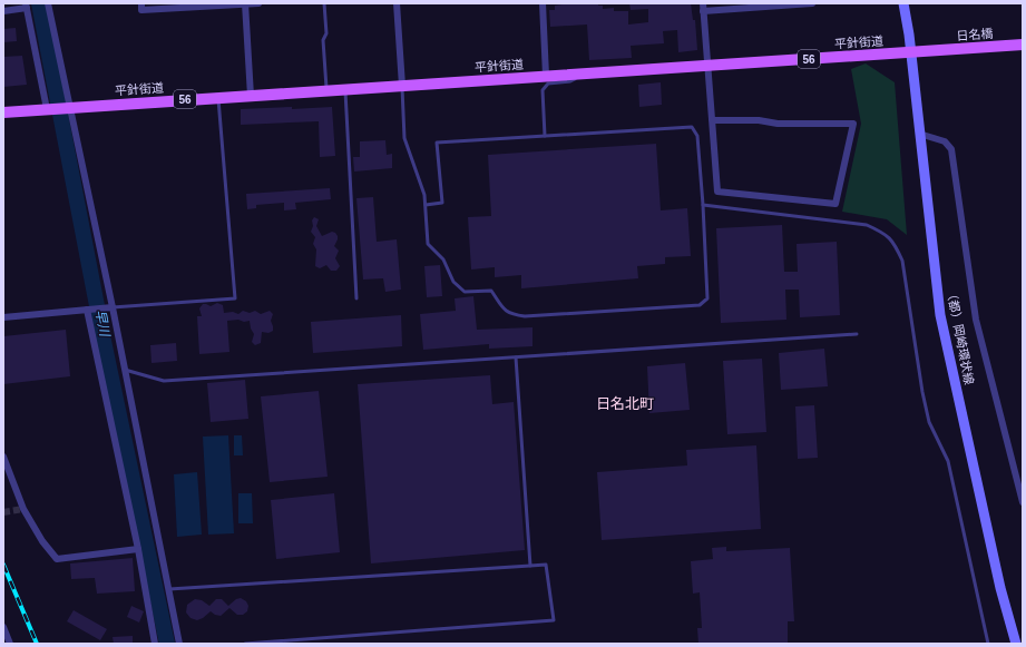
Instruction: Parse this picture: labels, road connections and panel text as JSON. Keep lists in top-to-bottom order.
{
  "streets": {
    "main road": ["日名橋", "平針街道", "56"],
    "street": ["（都）岡崎環状線"]
  },
  "crossings": [
    ["日名橋", "平針街道"],
    ["平針街道", "56"],
    ["平針街道", "（都）岡崎環状線"]
  ],
  "districts": ["日名北町"],
  "water": ["早川"]
}
